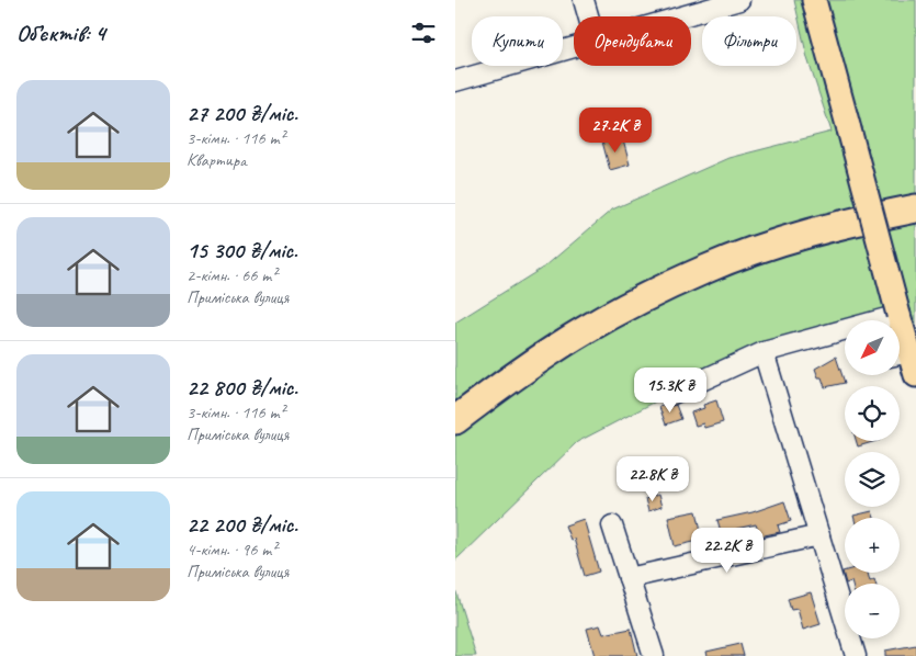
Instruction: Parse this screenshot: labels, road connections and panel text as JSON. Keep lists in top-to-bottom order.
{
  "north": "bottom left",
  "page": {
    "heading": "Об’єктів: 4",
    "chip": ["Купити", "Орендувати", "Фільтри"],
    "list": [
      {
        "name": "27 200 ₴/міс.",
        "note": "3-кімн. · 116 m² · Квартира"
      },
      {
        "name": "15 300 ₴/міс.",
        "note": "2-кімн. · 66 m² · Приміська вулиця"
      },
      {
        "name": "22 800 ₴/міс.",
        "note": "3-кімн. · 116 m² · Приміська вулиця"
      },
      {
        "name": "22 200 ₴/міс.",
        "note": "4-кімн. · 96 m² · Приміська вулиця"
      }
    ],
    "price": [
      "27.2K ₴",
      "15.3K ₴",
      "22.8K ₴",
      "22.2K ₴"
    ],
    "map_buttons": ["+", "−"]
  }
}
